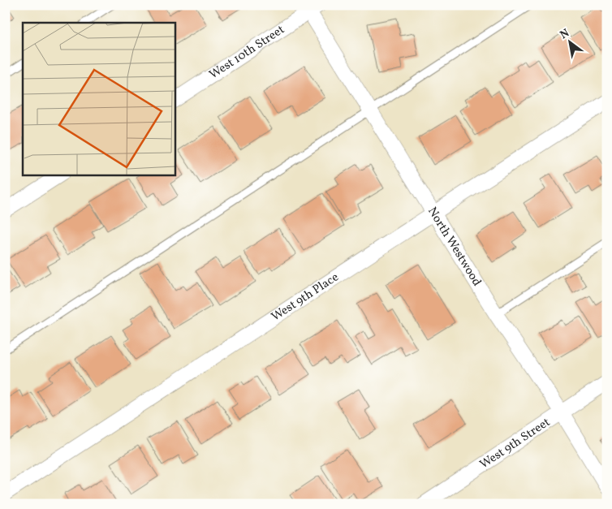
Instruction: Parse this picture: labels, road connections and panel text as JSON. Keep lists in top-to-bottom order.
{
  "streets": {
    "street": [
      "West 10th Street",
      "North Westwood",
      "West 9th Place",
      "West 9th Street"
    ]
  },
  "crossings": [
    ["West 10th Street", "North Westwood"],
    ["North Westwood", "West 9th Place"],
    ["North Westwood", "West 9th Street"]
  ],
  "north": "top left"
}
